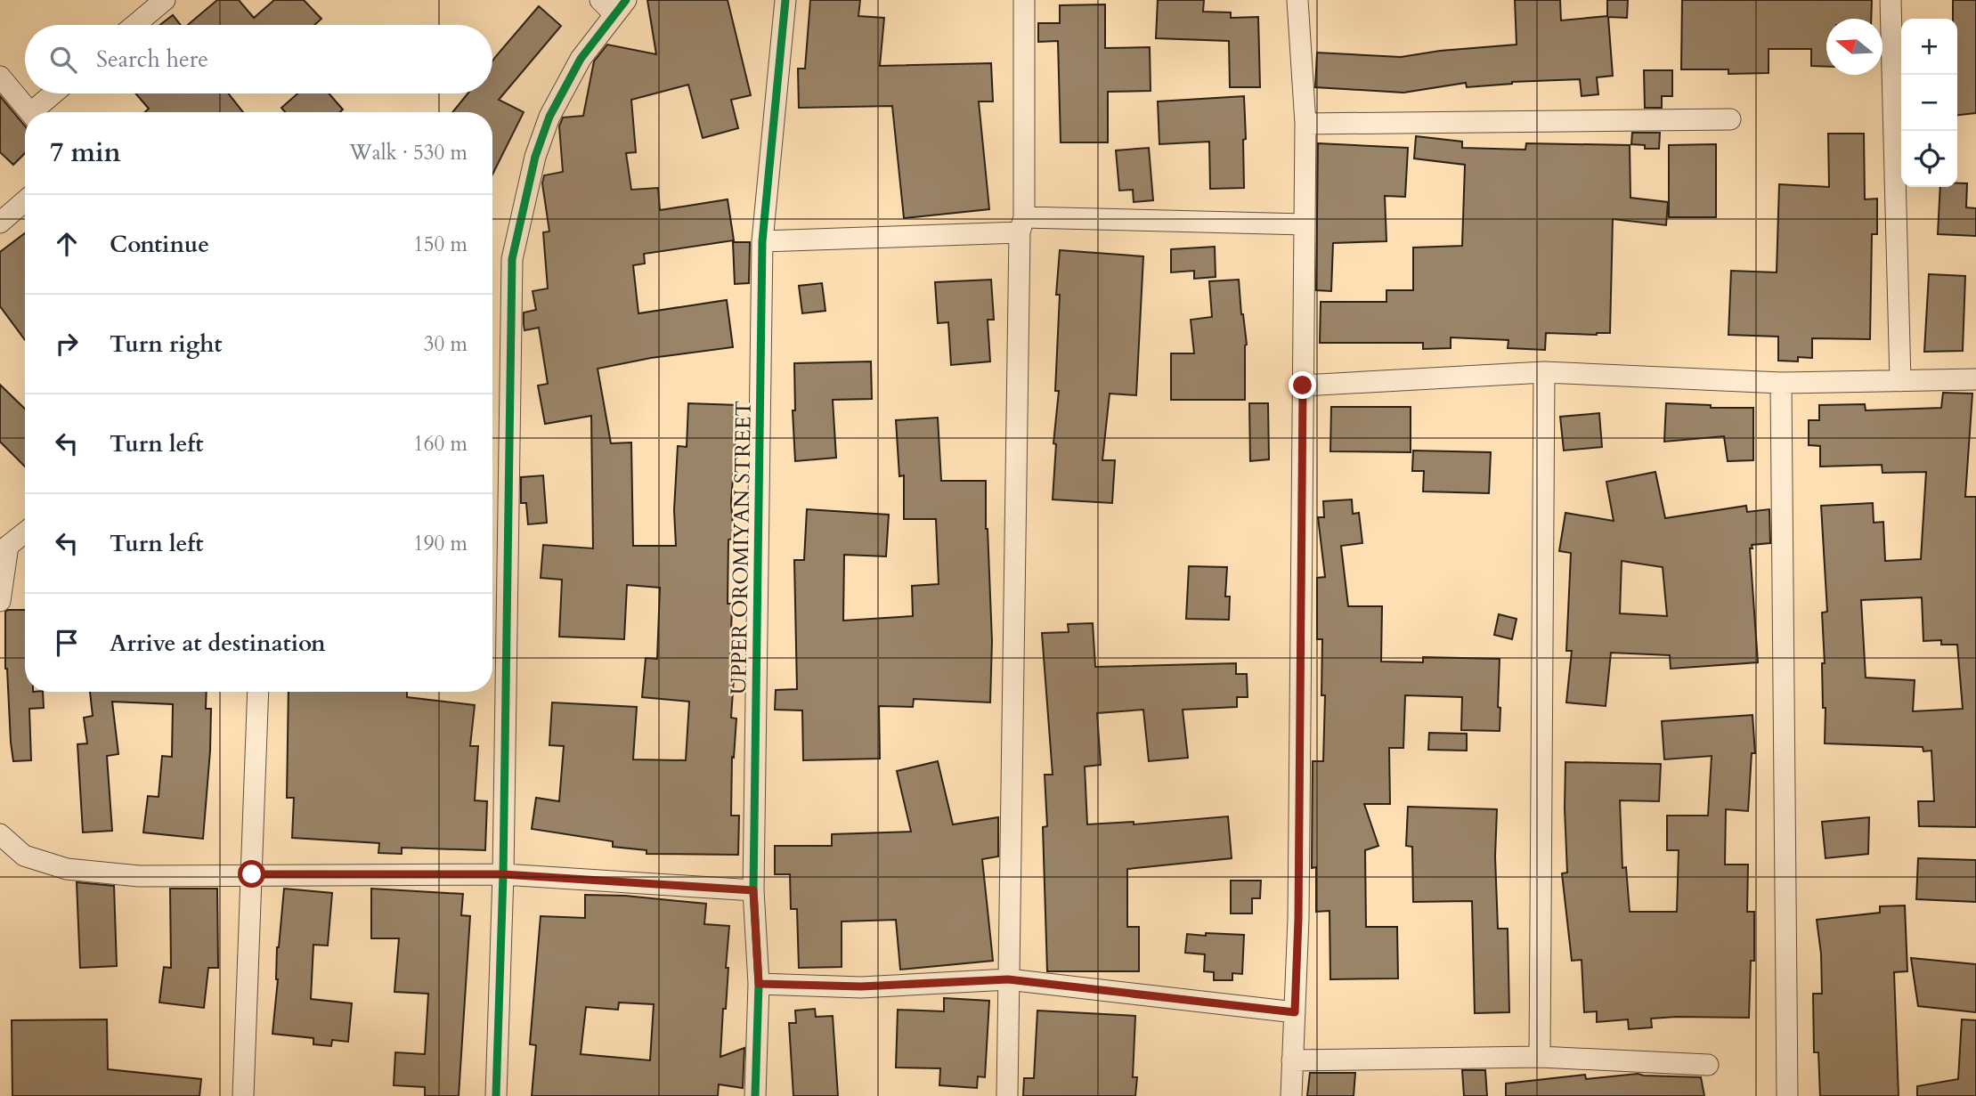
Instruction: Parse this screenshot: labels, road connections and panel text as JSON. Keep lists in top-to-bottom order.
{
  "streets": {
    "street": ["UPPER OROMIYAN STREET"]
  },
  "north": "left",
  "page": {
    "map_buttons": ["+", "−"],
    "search": "Search here",
    "heading": ["7 min", "Walk · 530 m"],
    "list": [
      ["Continue", "150 m"],
      ["Turn right", "30 m"],
      ["Turn left", "160 m"],
      ["Turn left", "190 m"],
      "Arrive at destination"
    ]
  }
}
